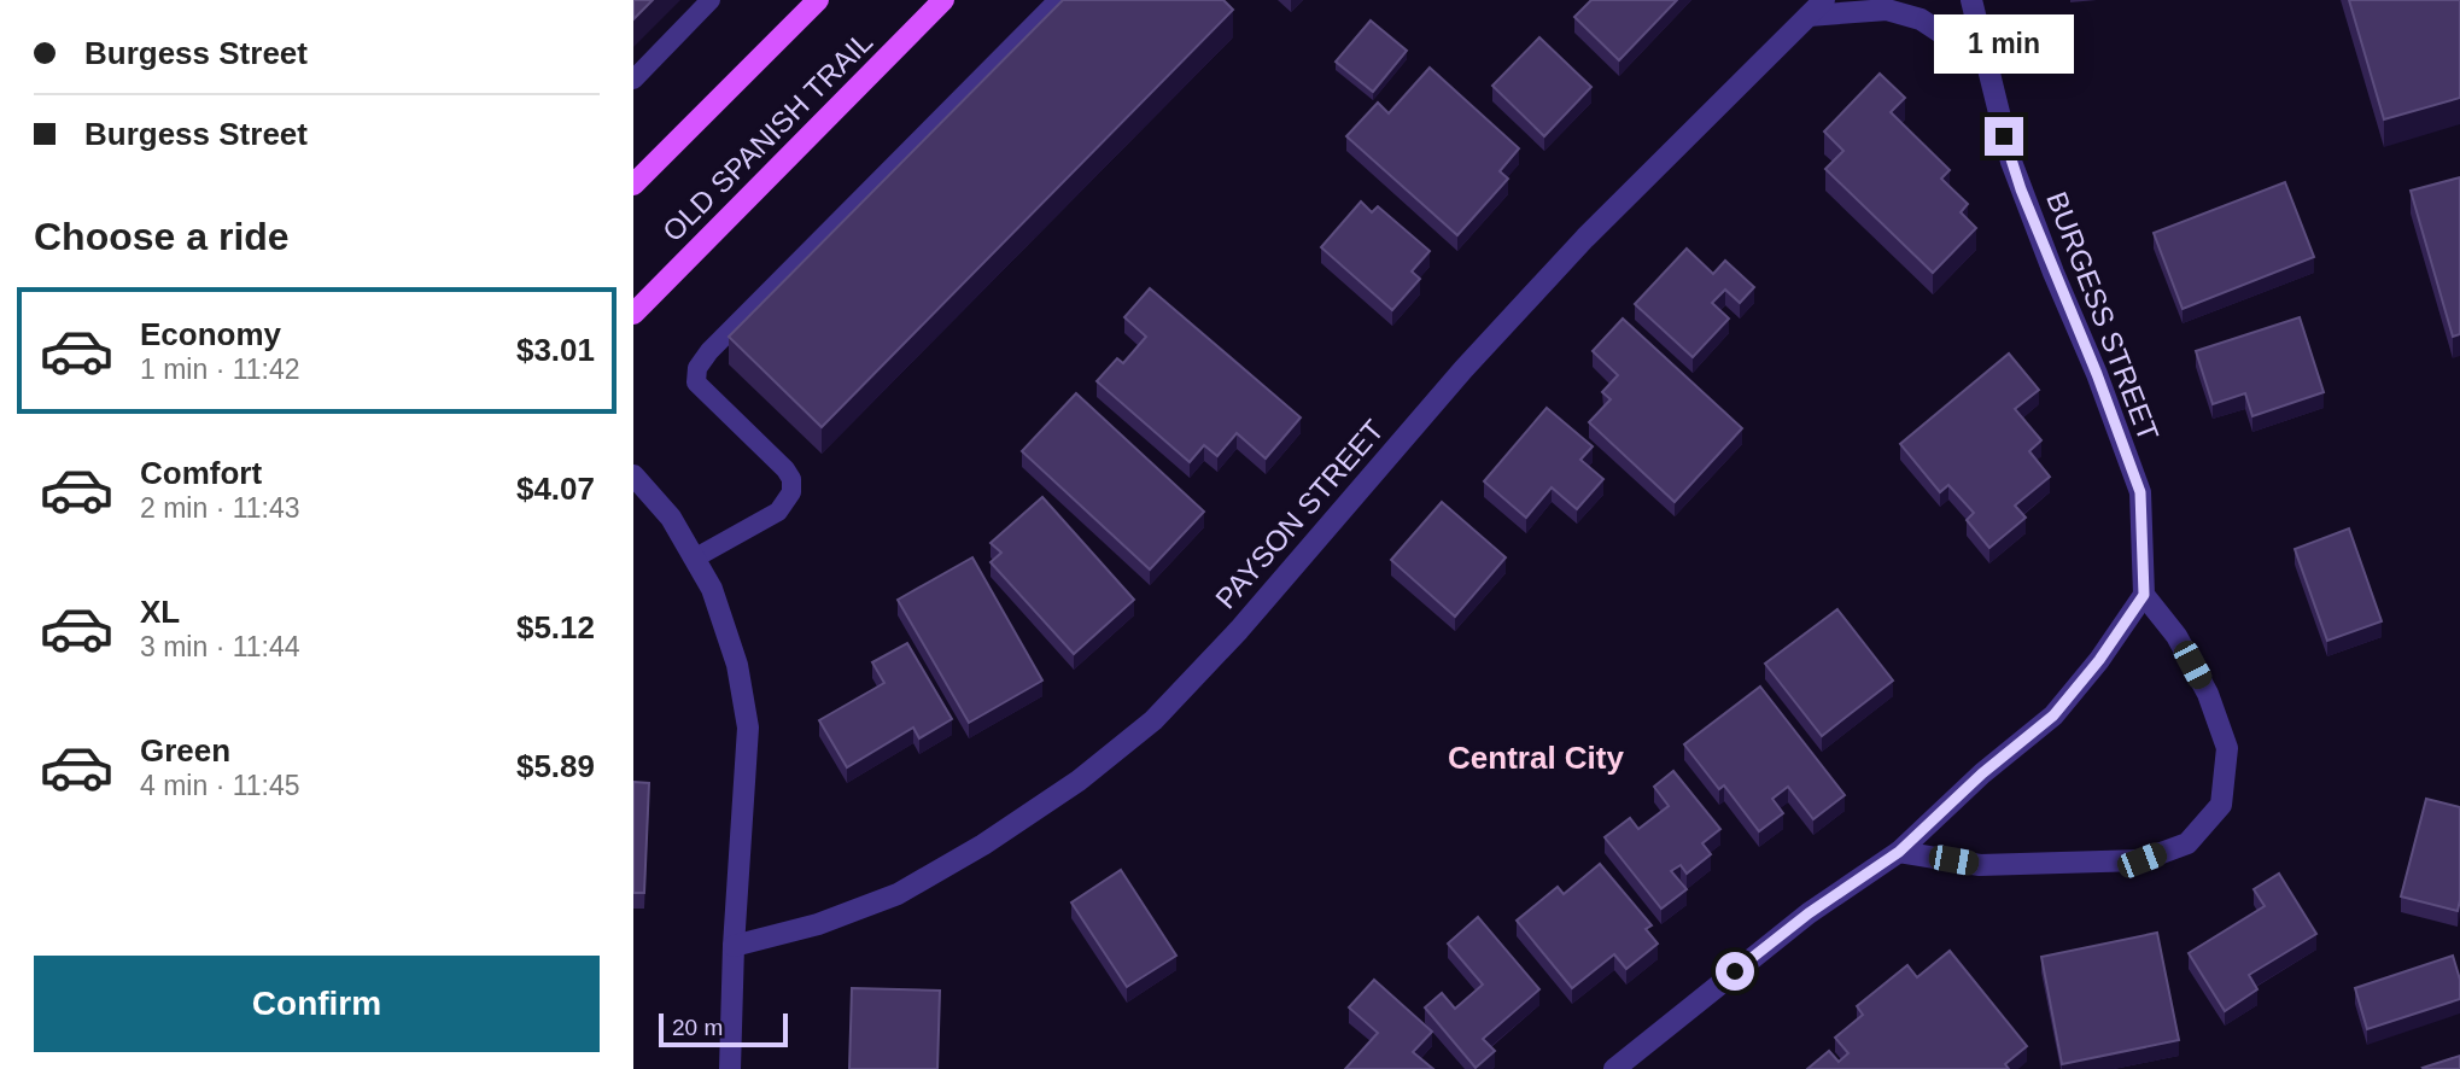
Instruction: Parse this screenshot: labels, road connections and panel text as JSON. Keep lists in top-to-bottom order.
{
  "streets": {
    "main road": ["OLD SPANISH TRAIL"],
    "street": ["BURGESS STREET", "PAYSON STREET"]
  },
  "districts": ["Central City"],
  "scale_bar": "20 m",
  "page": {
    "banner": ["Burgess Street", "Burgess Street"],
    "bubble": "1 min",
    "heading": "Choose a ride",
    "list": [
      {
        "name": "Economy",
        "note": "1 min · 11:42",
        "value": "$3.01"
      },
      {
        "name": "Comfort",
        "note": "2 min · 11:43",
        "value": "$4.07"
      },
      {
        "name": "XL",
        "note": "3 min · 11:44",
        "value": "$5.12"
      },
      {
        "name": "Green",
        "note": "4 min · 11:45",
        "value": "$5.89"
      }
    ],
    "buttons": "Confirm",
    "scale": "20 m"
  }
}
